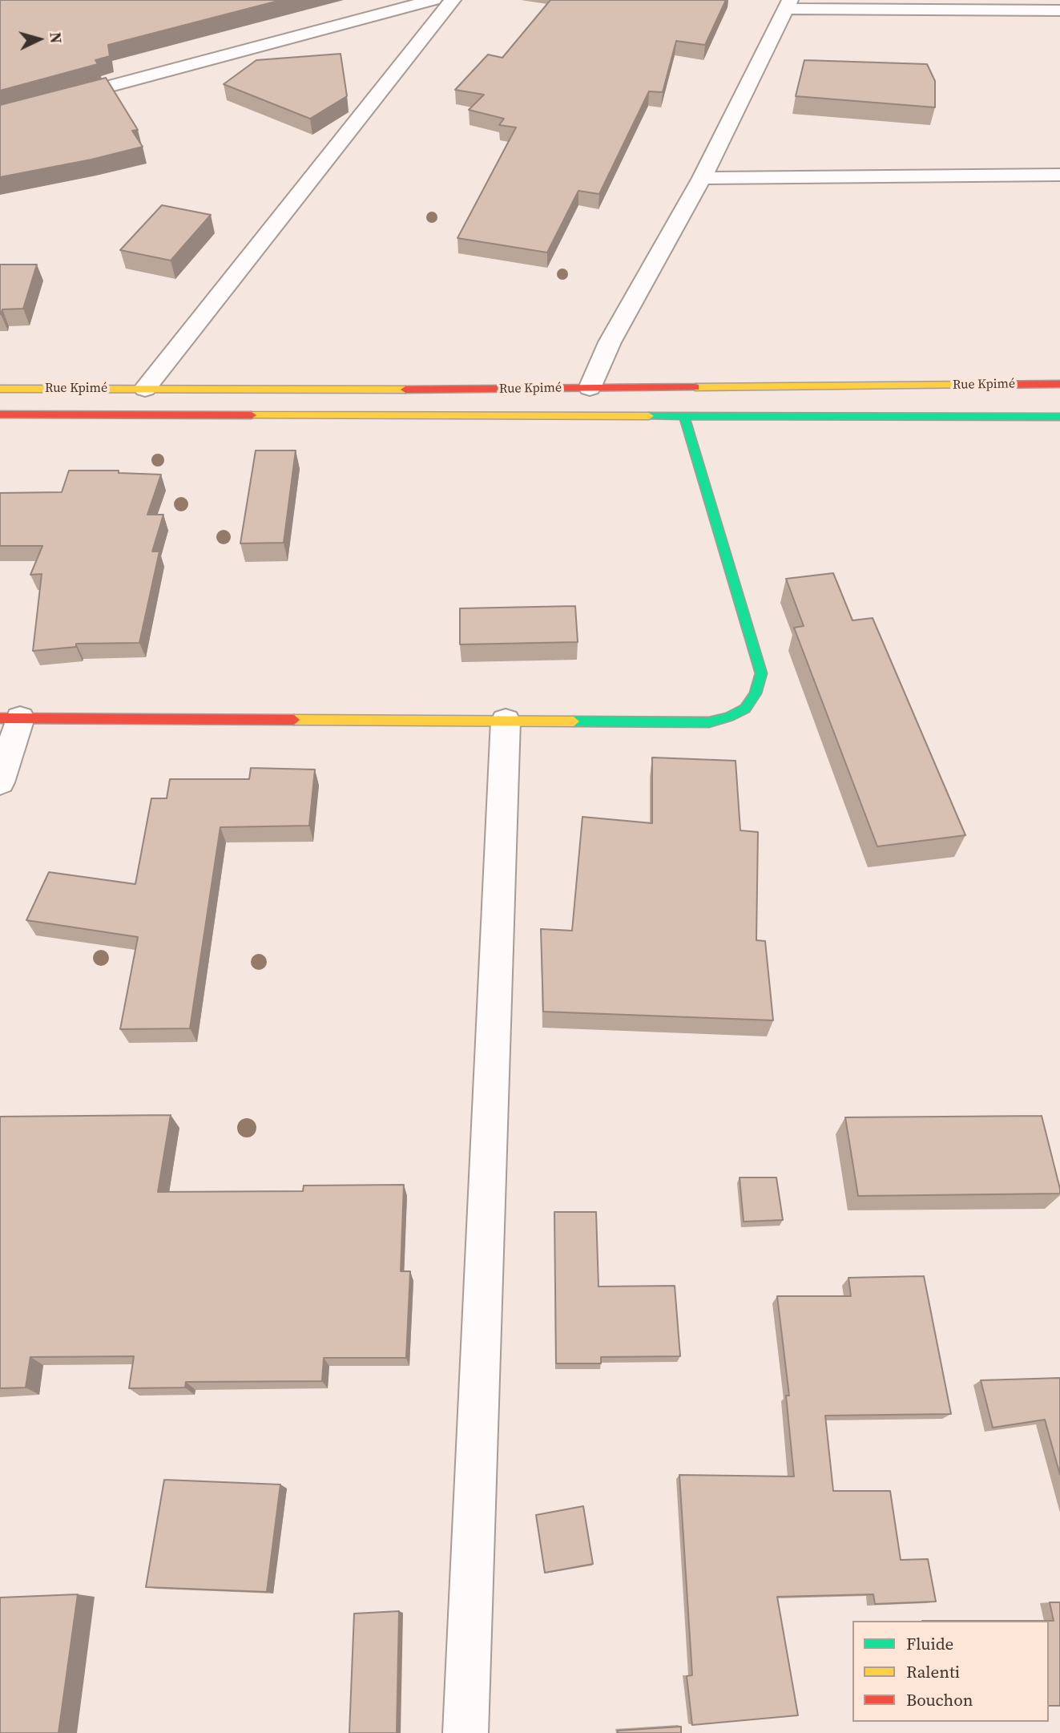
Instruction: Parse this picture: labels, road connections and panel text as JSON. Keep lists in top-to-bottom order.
{
  "streets": {
    "main road": ["Rue Kpimé"]
  },
  "legend": ["Fluide", "Ralenti", "Bouchon"],
  "north": "right"
}
